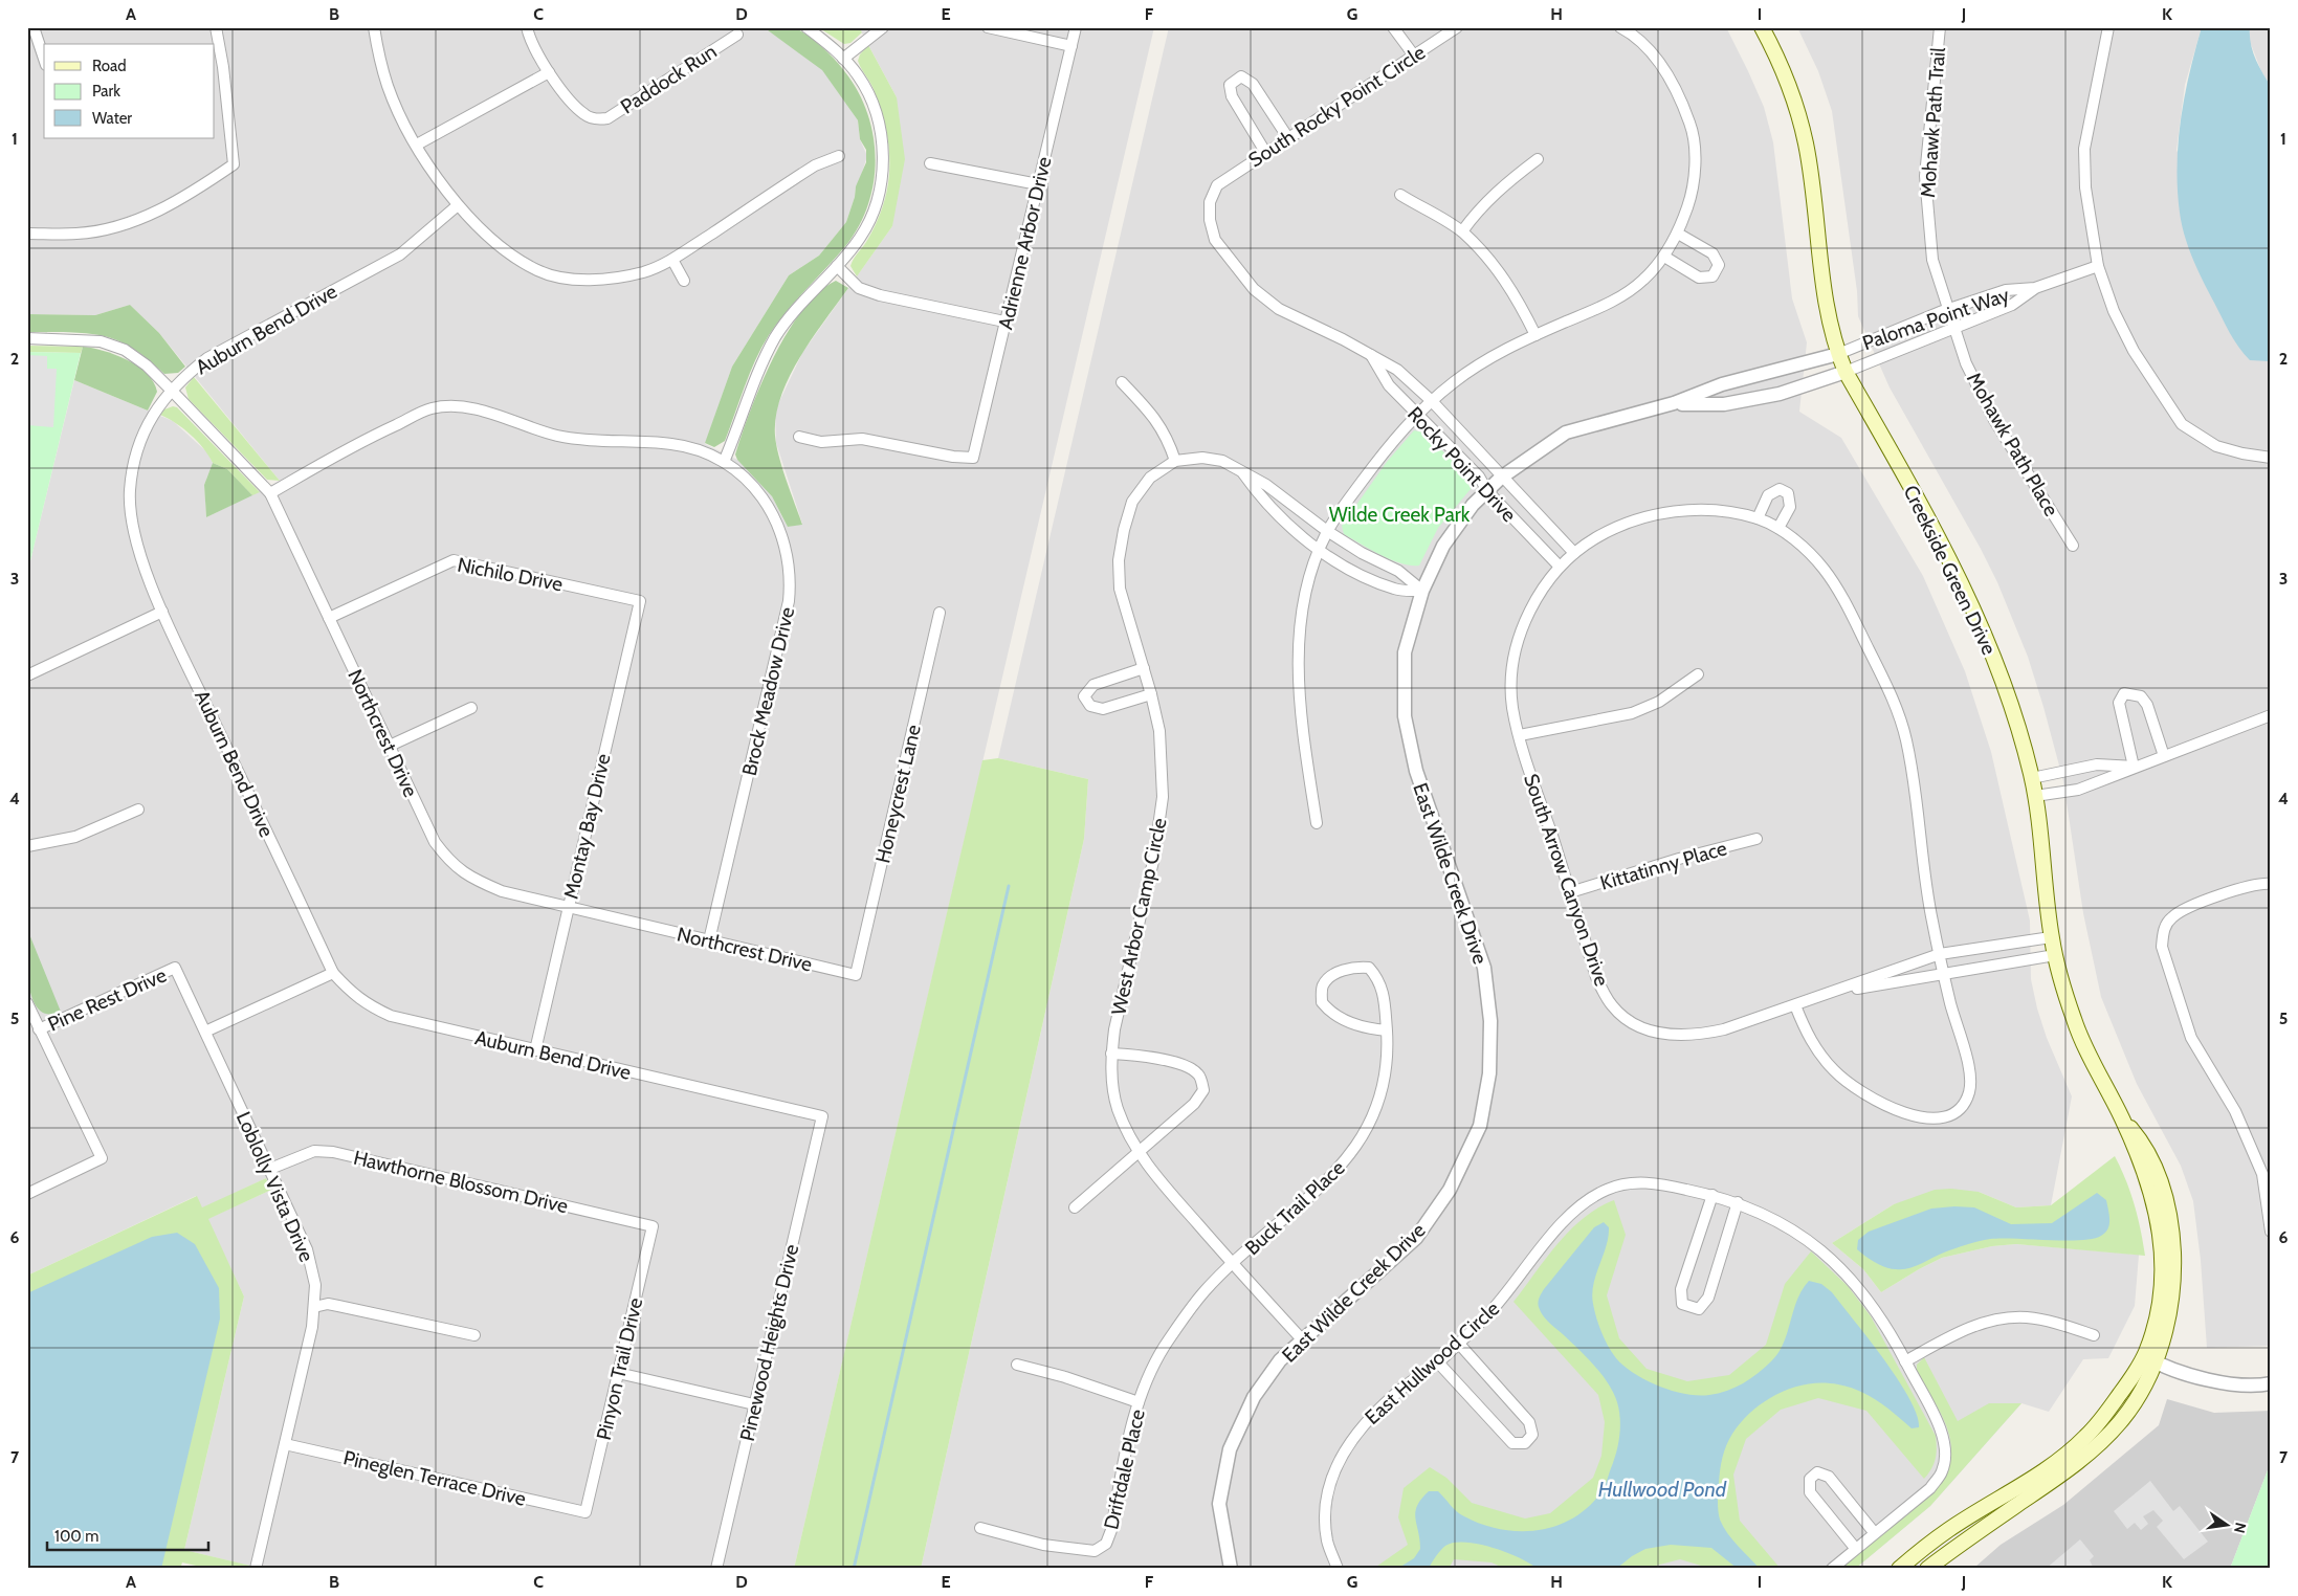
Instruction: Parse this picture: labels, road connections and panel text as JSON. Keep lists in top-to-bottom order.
{
  "streets": {
    "main road": ["Creekside Green Drive"],
    "street": [
      "Paddock Run",
      "South Rocky Point Circle",
      "Mohawk Path Trail",
      "Adrienne Arbor Drive",
      "Paloma Point Way",
      "Auburn Bend Drive",
      "Mohawk Path Place",
      "Rocky Point Drive",
      "Nichilo Drive",
      "Brock Meadow Drive",
      "Northcrest Drive",
      "Honeycrest Lane",
      "Montay Bay Drive",
      "Kittatinny Place",
      "East Wilde Creek Drive",
      "South Arrow Canyon Drive",
      "West Arbor Camp Circle",
      "Pine Rest Drive",
      "Hawthorne Blossom Drive",
      "Loblolly Vista Drive",
      "Buck Trail Place",
      "Pinewood Heights Drive",
      "East Hullwood Circle",
      "Pinyon Trail Drive",
      "Driftdale Place",
      "Pineglen Terrace Drive"
    ]
  },
  "crossings": [
    ["South Rocky Point Circle", "Rocky Point Drive"],
    ["Mohawk Path Trail", "Paloma Point Way"],
    ["Mohawk Path Trail", "Mohawk Path Place"],
    ["Paloma Point Way", "Mohawk Path Place"],
    ["Paloma Point Way", "Creekside Green Drive"],
    ["Auburn Bend Drive", "Northcrest Drive"],
    ["Auburn Bend Drive", "Montay Bay Drive"],
    ["Auburn Bend Drive", "Pinewood Heights Drive"],
    ["Rocky Point Drive", "East Wilde Creek Drive"],
    ["Rocky Point Drive", "South Arrow Canyon Drive"],
    ["Creekside Green Drive", "South Arrow Canyon Drive"],
    ["Nichilo Drive", "Northcrest Drive"],
    ["Nichilo Drive", "Montay Bay Drive"],
    ["Brock Meadow Drive", "Northcrest Drive"],
    ["Northcrest Drive", "Honeycrest Lane"],
    ["Northcrest Drive", "Montay Bay Drive"],
    ["Kittatinny Place", "South Arrow Canyon Drive"],
    ["East Wilde Creek Drive", "West Arbor Camp Circle"],
    ["West Arbor Camp Circle", "Buck Trail Place"],
    ["West Arbor Camp Circle", "Driftdale Place"],
    ["Pine Rest Drive", "Loblolly Vista Drive"],
    ["Hawthorne Blossom Drive", "Loblolly Vista Drive"],
    ["Hawthorne Blossom Drive", "Pinyon Trail Drive"],
    ["Loblolly Vista Drive", "Pineglen Terrace Drive"],
    ["Buck Trail Place", "Driftdale Place"],
    ["Pinyon Trail Drive", "Pineglen Terrace Drive"]
  ],
  "water": ["Hullwood Pond"],
  "parks": ["Wilde Creek Park"],
  "legend": ["Road", "Park", "Water"],
  "scale_bar": "100 m",
  "north": "right",
  "grid": {
    "columns": [
      "A",
      "B",
      "C",
      "D",
      "E",
      "F",
      "G",
      "H",
      "I",
      "J",
      "K"
    ],
    "rows": [
      "1",
      "2",
      "3",
      "4",
      "5",
      "6",
      "7"
    ]
  }
}
